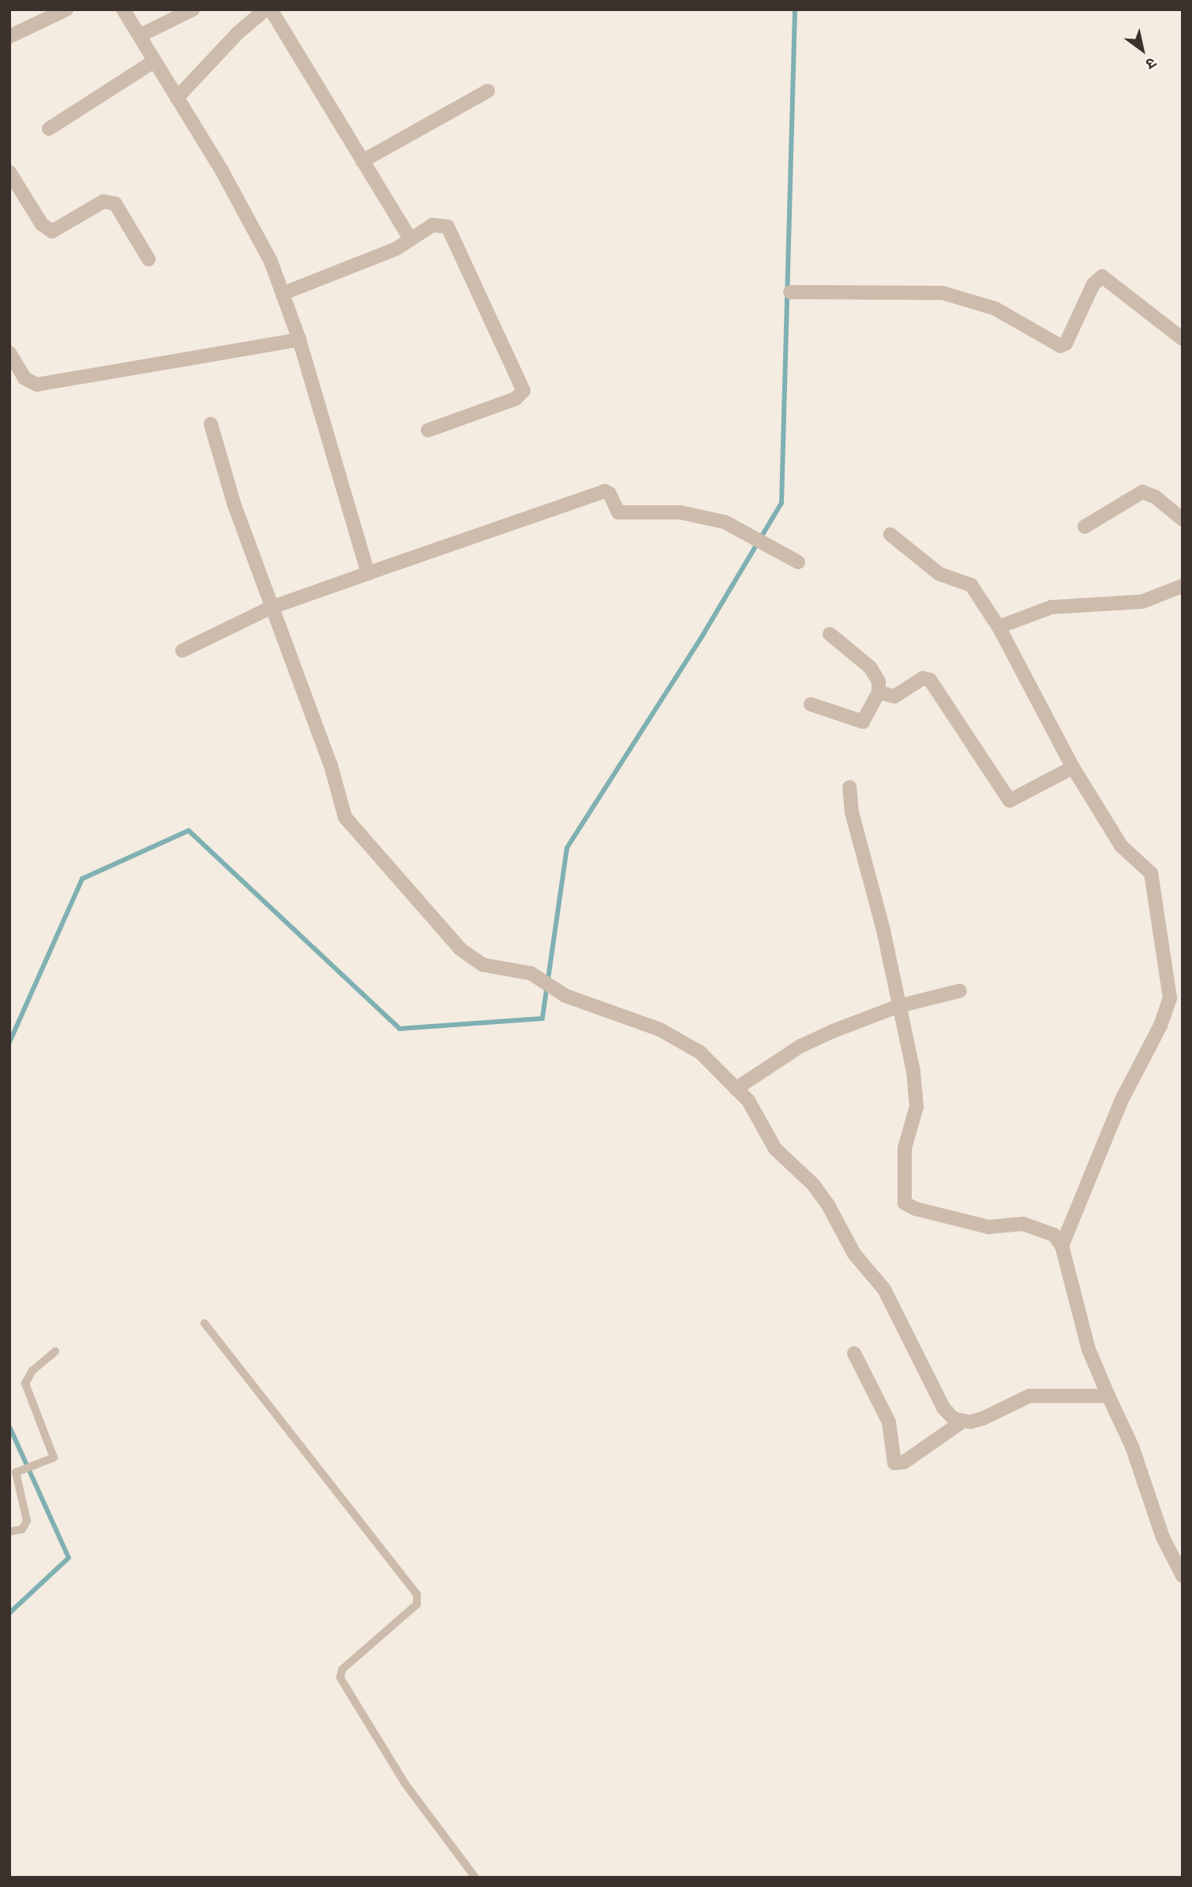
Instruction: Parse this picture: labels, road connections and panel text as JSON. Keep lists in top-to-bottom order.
{
  "north": "bottom right"
}
